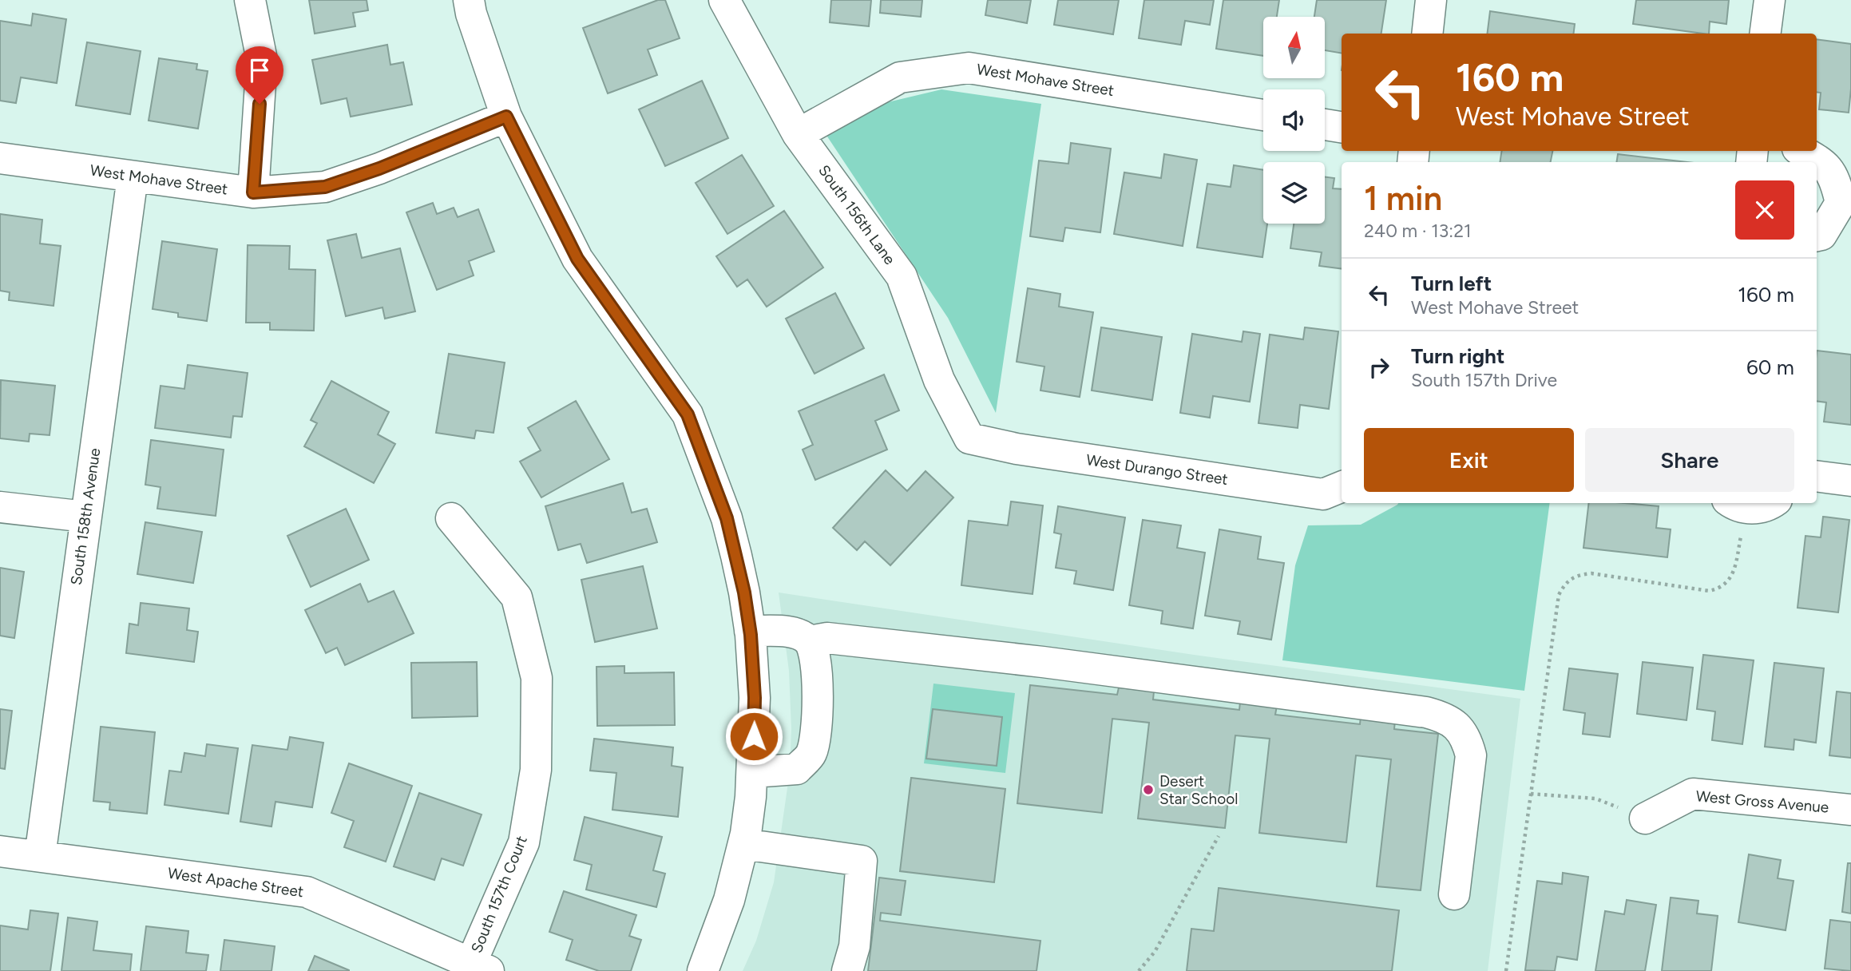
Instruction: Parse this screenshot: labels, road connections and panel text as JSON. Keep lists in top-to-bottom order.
{
  "streets": {
    "street": [
      "West Mohave Street",
      "South 156th Lane",
      "West Durango Street",
      "South 158th Avenue",
      "West Gross Avenue",
      "West Apache Street",
      "South 157th Court"
    ]
  },
  "crossings": [
    ["West Mohave Street", "South 156th Lane"],
    ["West Mohave Street", "South 158th Avenue"],
    ["South 156th Lane", "West Durango Street"],
    ["South 158th Avenue", "West Apache Street"],
    ["West Apache Street", "South 157th Court"]
  ],
  "places": ["Desert Star School"],
  "north": "top",
  "page": {
    "turn": ["160 m", "West Mohave Street"],
    "heading": ["1 min", "240 m · 13:21"],
    "list": [
      {
        "name": "Turn left",
        "note": "West Mohave Street",
        "value": "160 m"
      },
      {
        "name": "Turn right",
        "note": "South 157th Drive",
        "value": "60 m"
      }
    ],
    "buttons": ["Exit", "Share"]
  }
}
